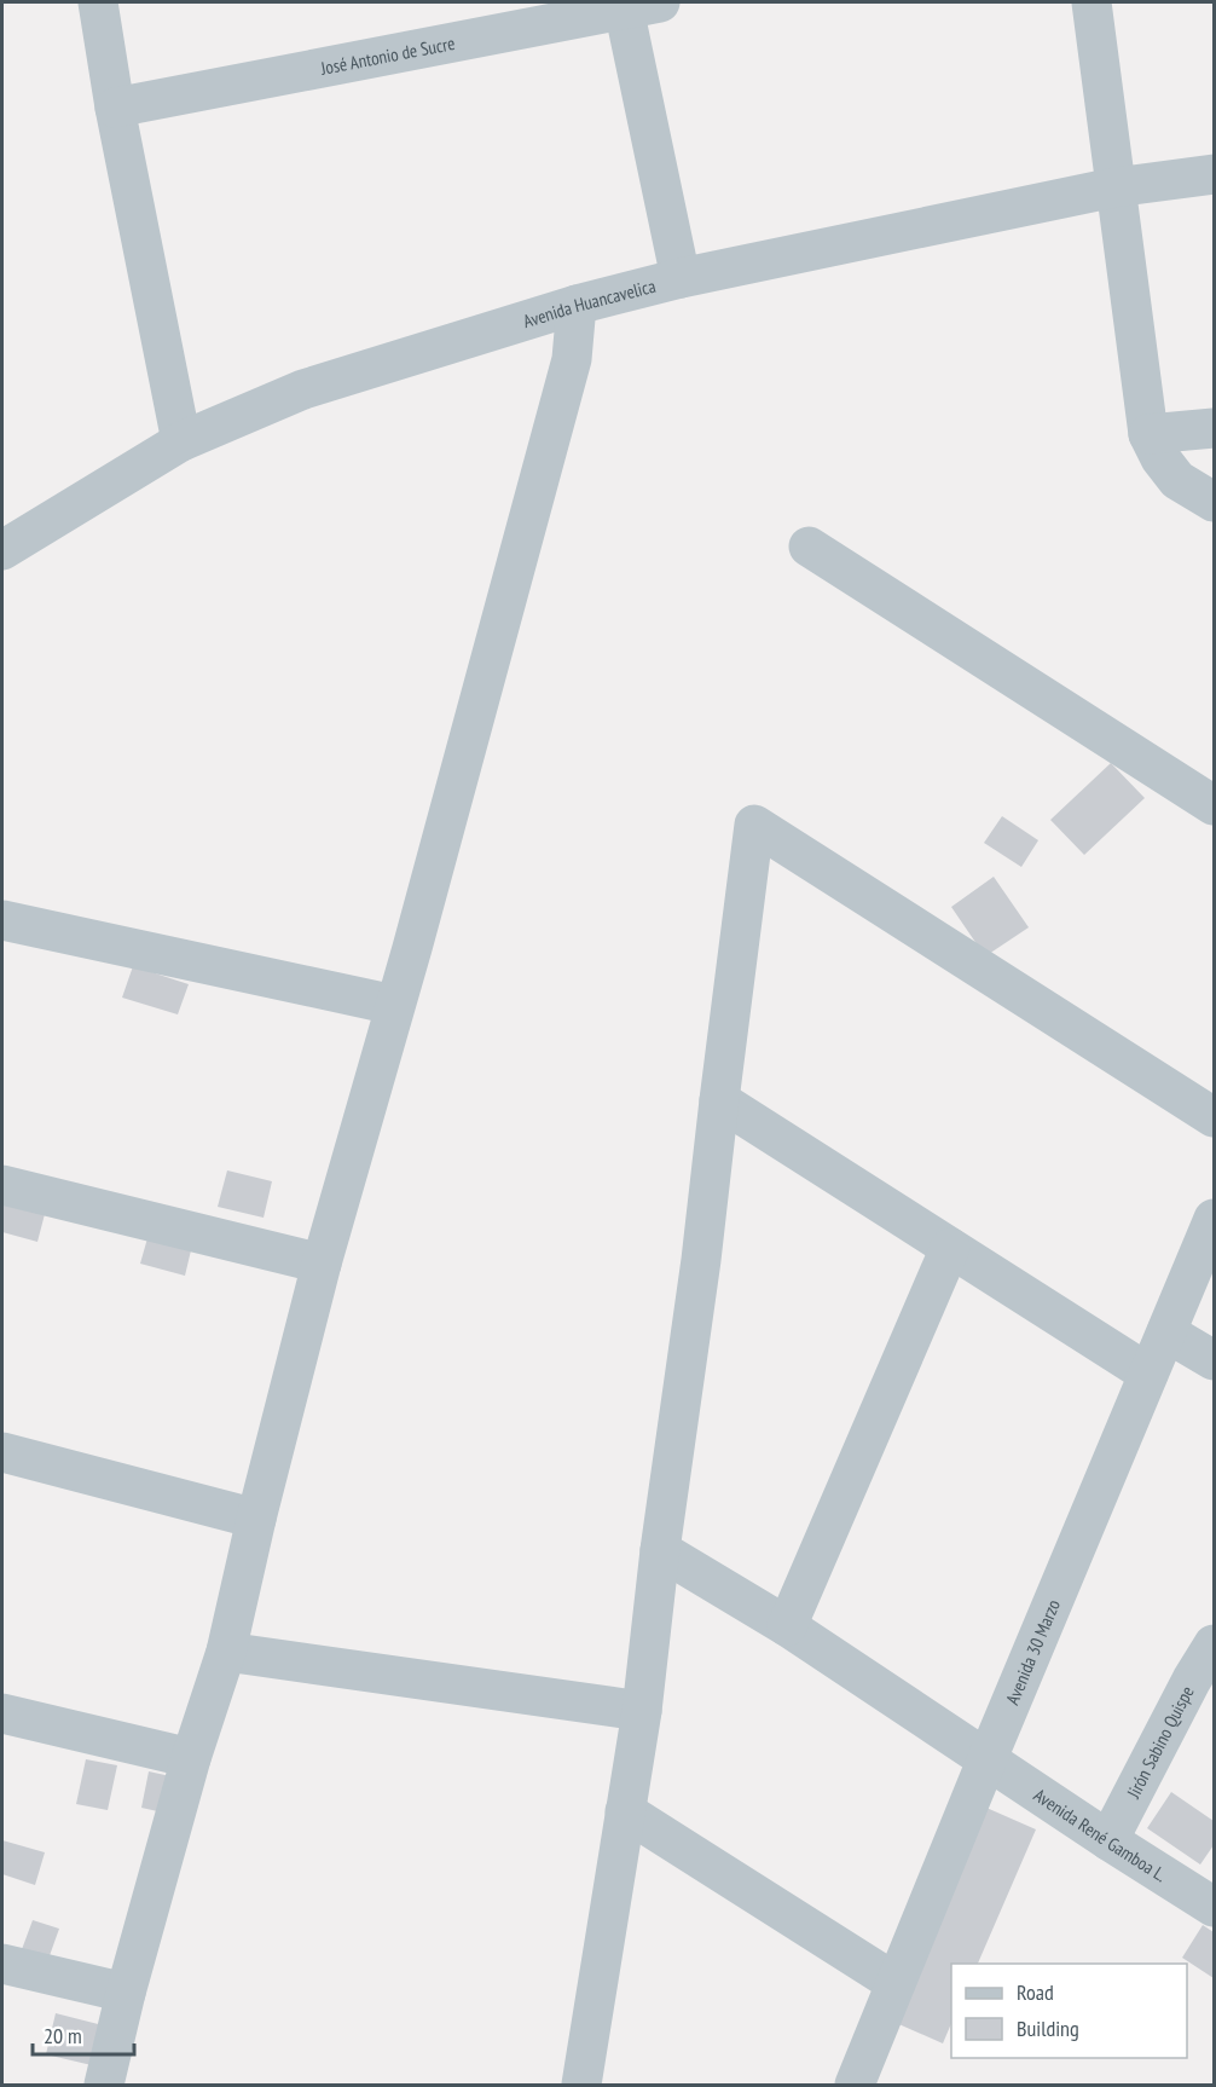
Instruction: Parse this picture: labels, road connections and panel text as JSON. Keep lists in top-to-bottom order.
{
  "streets": {
    "street": [
      "José Antonio de Sucre",
      "Avenida Huancavelica",
      "Avenida 30 Marzo",
      "Jirón Sabino Quispe",
      "Avenida René Gamboa L."
    ]
  },
  "crossings": [
    ["Avenida 30 Marzo", "Avenida René Gamboa L."],
    ["Jirón Sabino Quispe", "Avenida René Gamboa L."]
  ],
  "legend": ["Road", "Building"],
  "scale_bar": "20 m"
}
